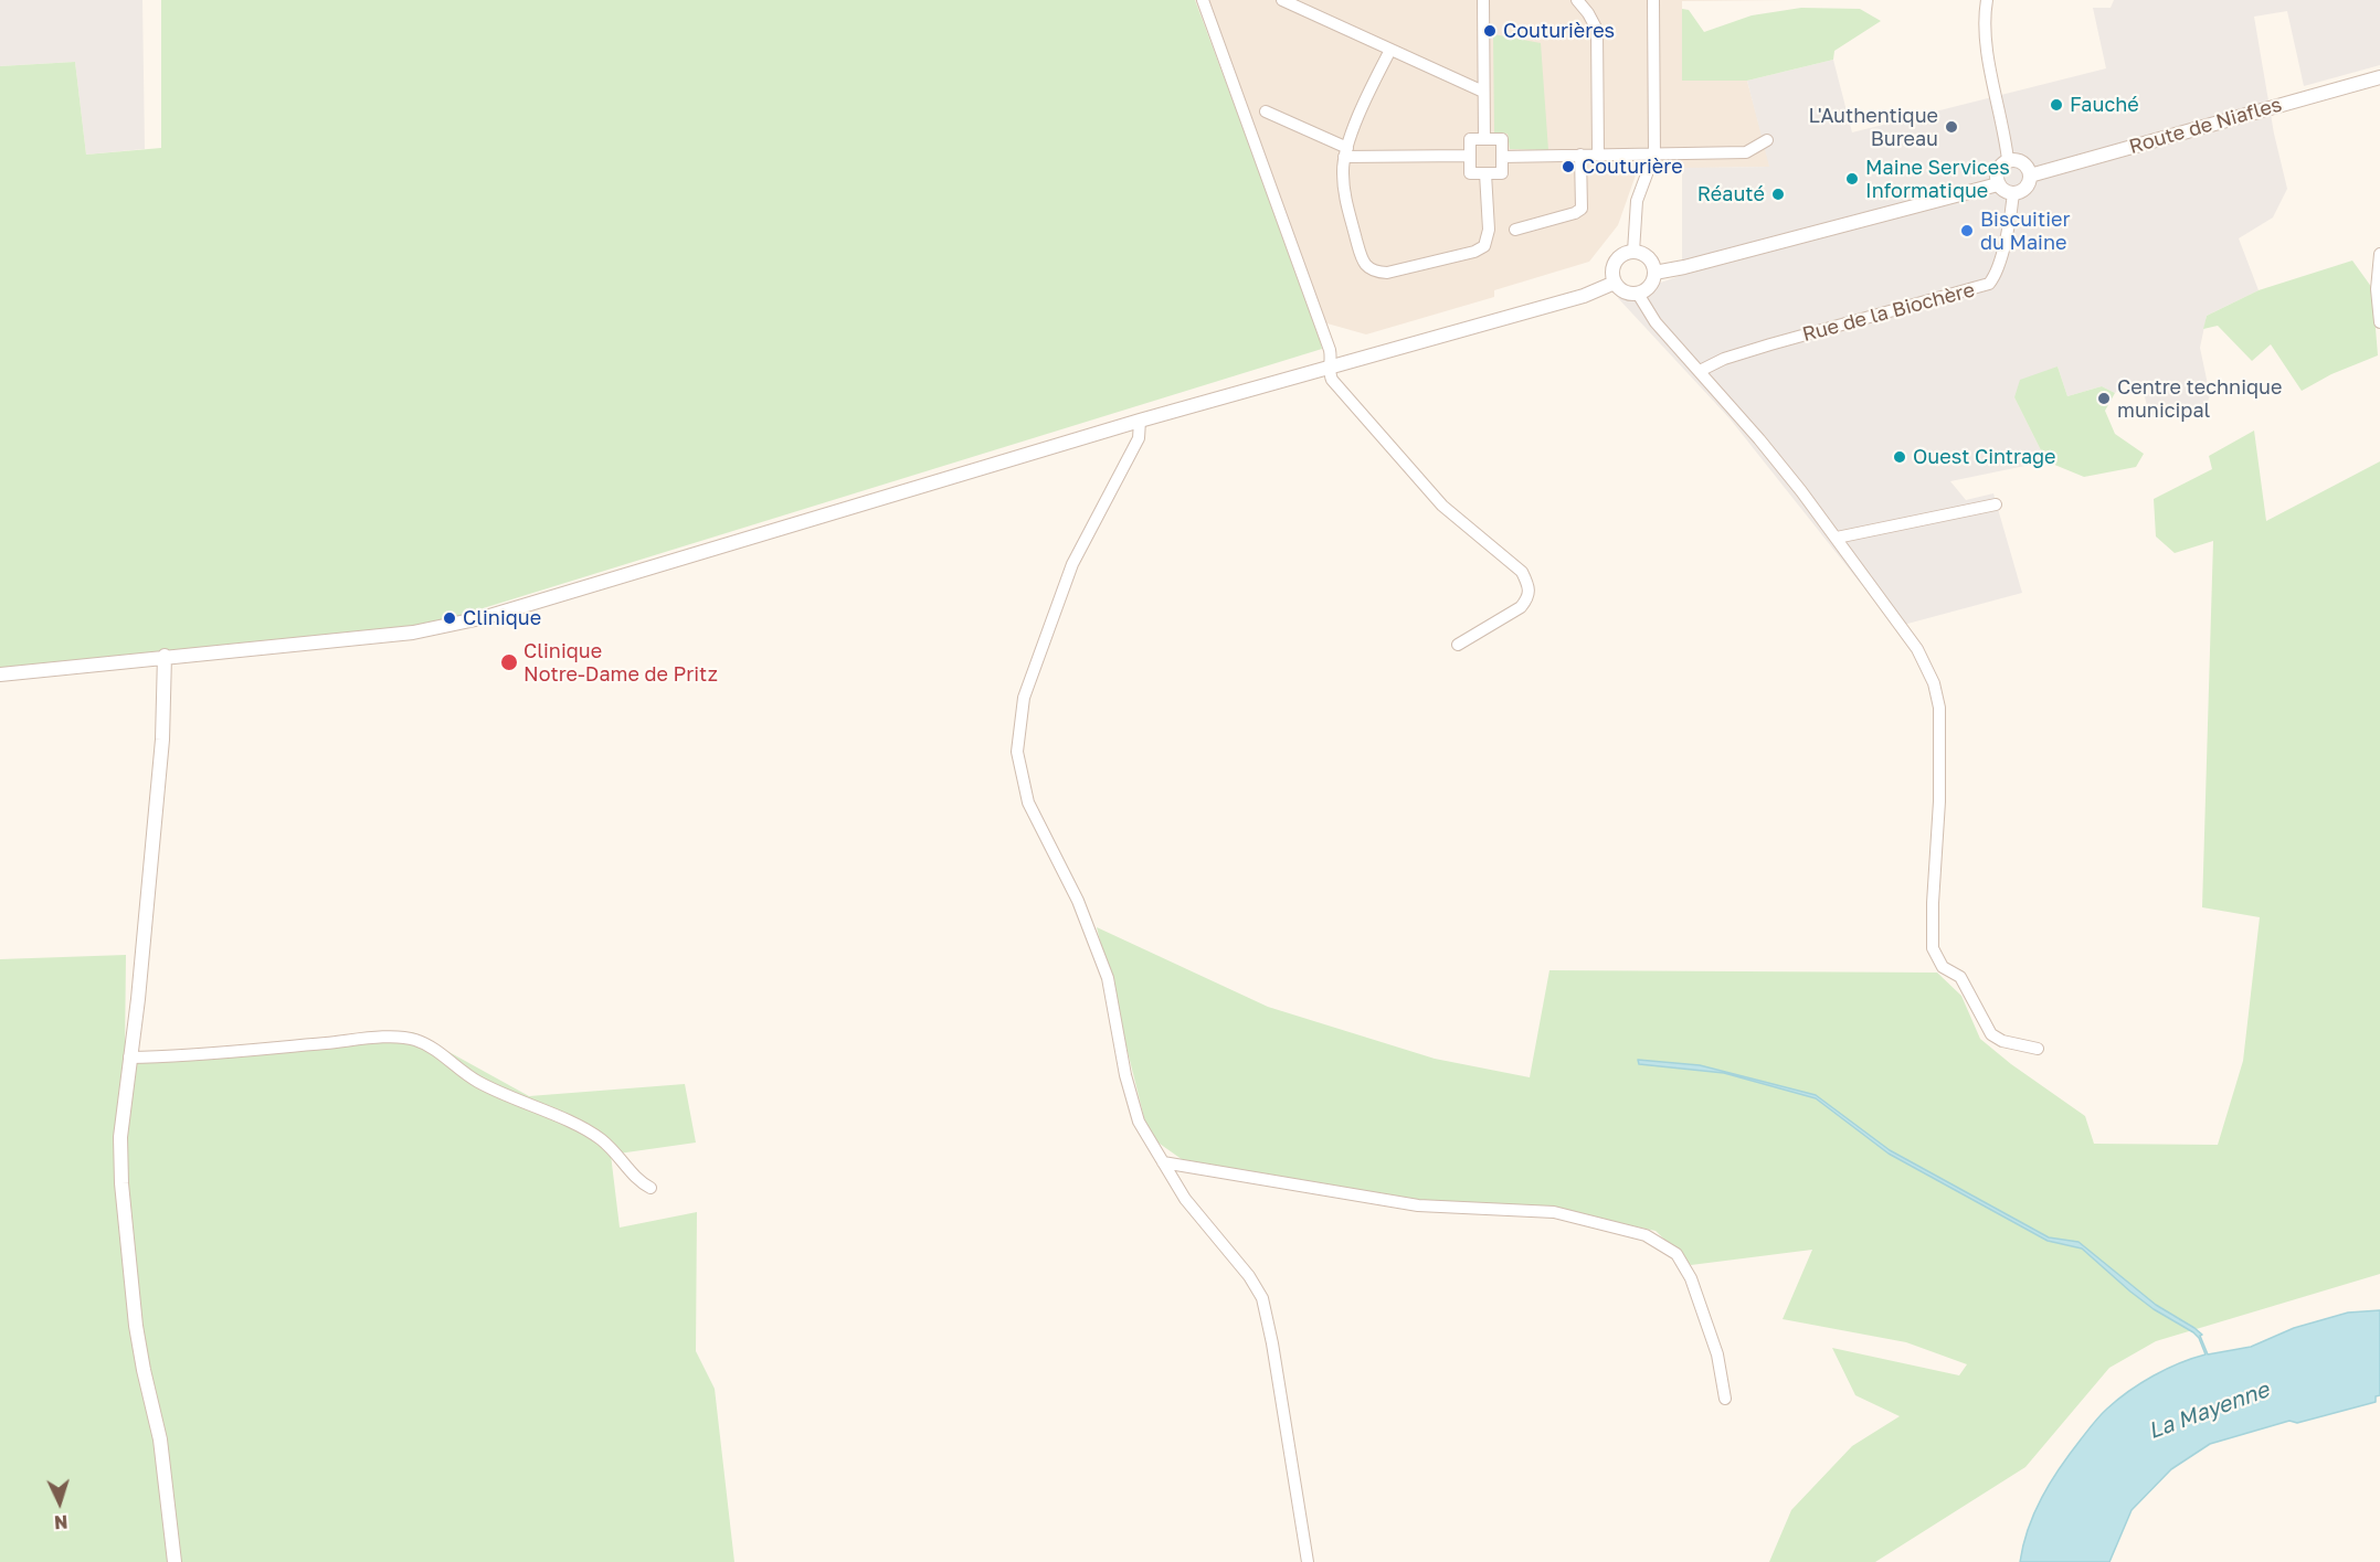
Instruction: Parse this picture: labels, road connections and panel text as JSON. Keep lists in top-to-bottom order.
{
  "streets": {
    "street": ["Route de Niafles", "Rue de la Biochère"]
  },
  "crossings": [
    ["Route de Niafles", "Rue de la Biochère"]
  ],
  "water": ["La Mayenne"],
  "places": [
    "Couturières",
    "Fauché",
    "L'Authentique Bureau",
    "Couturière",
    "Maine Services Informatique",
    "Réauté",
    "Biscuitier du Maine",
    "Centre technique municipal",
    "Ouest Cintrage",
    "Clinique",
    "Clinique Notre-Dame de Pritz"
  ],
  "north": "bottom"
}
